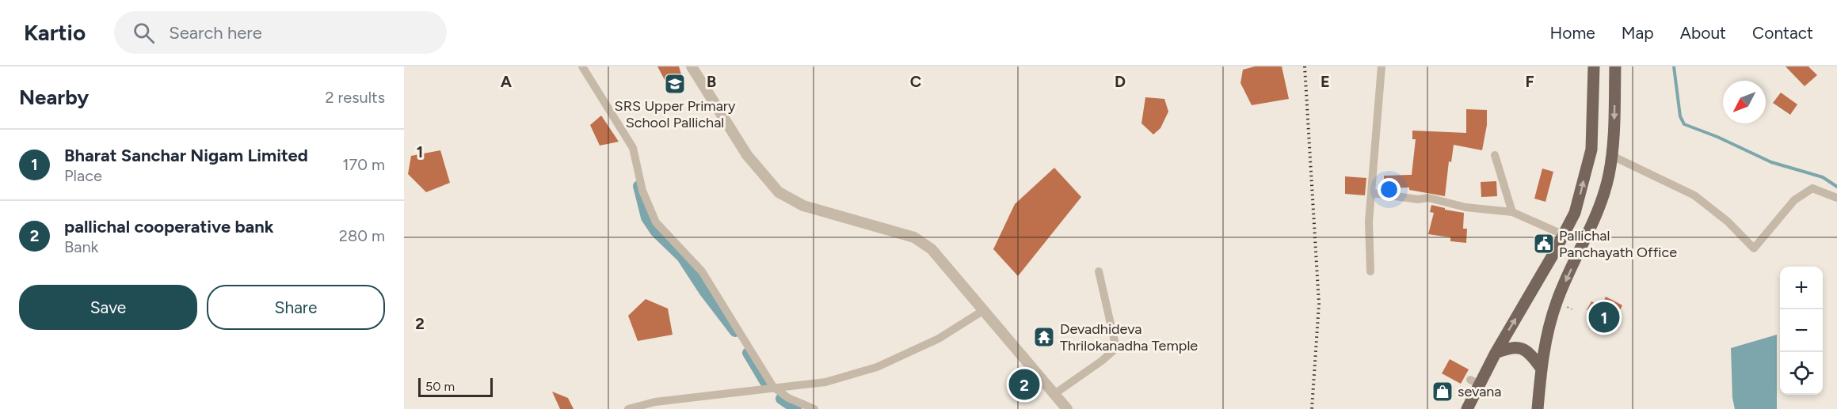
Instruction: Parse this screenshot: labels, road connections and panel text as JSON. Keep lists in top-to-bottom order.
{
  "places": {
    "school or university": ["SRS Upper Primary School Pallichal"],
    "public building": ["Pallichal Panchayath Office"],
    "temple": ["Devadhideva Thrilokanadha Temple"],
    "shop": ["sevana"]
  },
  "scale_bar": "50 m",
  "north": "bottom left",
  "page": {
    "header": "Kartio",
    "search": "Search here",
    "nav": [
      "Home",
      "Map",
      "About",
      "Contact"
    ],
    "heading": ["Nearby", "2 results"],
    "list": [
      {
        "mark": "1",
        "name": "Bharat Sanchar Nigam Limited",
        "note": "Place",
        "value": "170 m"
      },
      {
        "mark": "2",
        "name": "pallichal cooperative bank",
        "note": "Bank",
        "value": "280 m"
      }
    ],
    "map_buttons": ["+", "−"],
    "buttons": ["Save", "Share"],
    "pins": ["1", "2"],
    "scale": "50 m"
  },
  "grid": {
    "columns": [
      "A",
      "B",
      "C",
      "D",
      "E",
      "F"
    ],
    "rows": ["1", "2"]
  }
}
